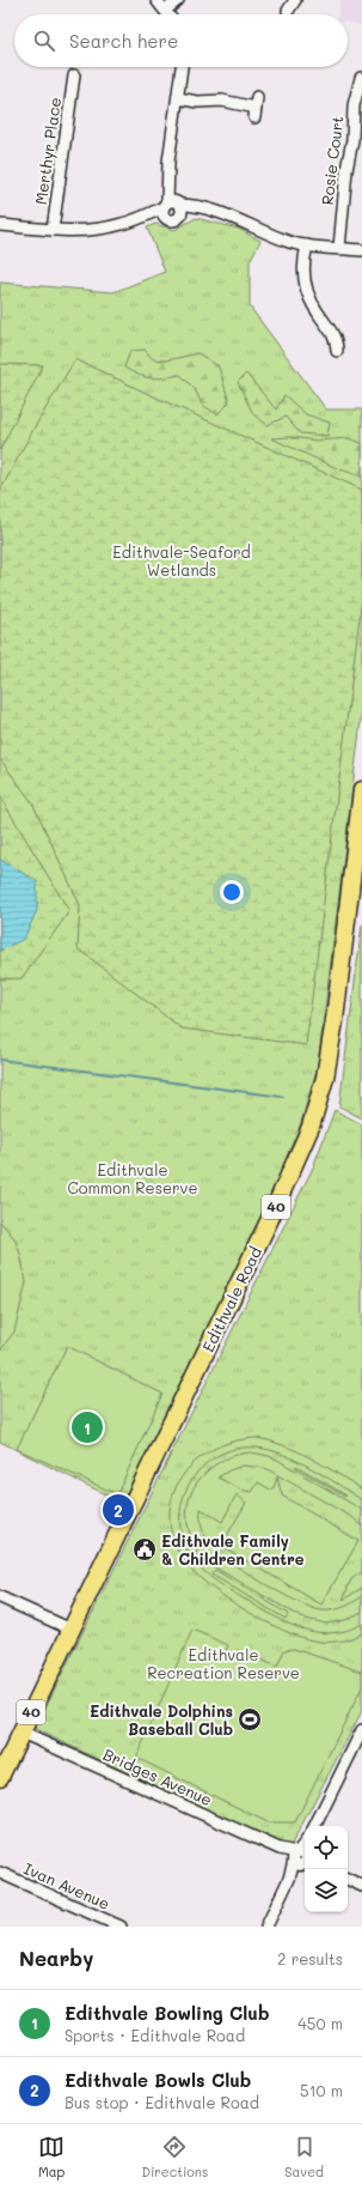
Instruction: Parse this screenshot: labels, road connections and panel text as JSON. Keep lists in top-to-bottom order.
{
  "streets": {
    "highway": ["40", "Edithvale Road"],
    "street": [
      "Merthyr Place",
      "Rosie Court",
      "Bridges Avenue",
      "Ivan Avenue"
    ]
  },
  "crossings": [
    ["Edithvale Road", "Bridges Avenue"]
  ],
  "parks": ["Edithvale-Seaford Wetlands", "Edithvale Common Reserve", "Edithvale Recreation Reserve"],
  "places": {
    "public building": ["Edithvale Family & Children Centre"],
    "sports": ["Edithvale Dolphins Baseball Club"]
  },
  "page": {
    "search": "Search here",
    "pins": ["1", "2"],
    "heading": ["Nearby", "2 results"],
    "list": [
      {
        "mark": "1",
        "name": "Edithvale Bowling Club",
        "note": "Sports · Edithvale Road",
        "value": "450 m"
      },
      {
        "mark": "2",
        "name": "Edithvale Bowls Club",
        "note": "Bus stop · Edithvale Road",
        "value": "510 m"
      }
    ],
    "nav": ["Map", "Directions", "Saved"]
  }
}
